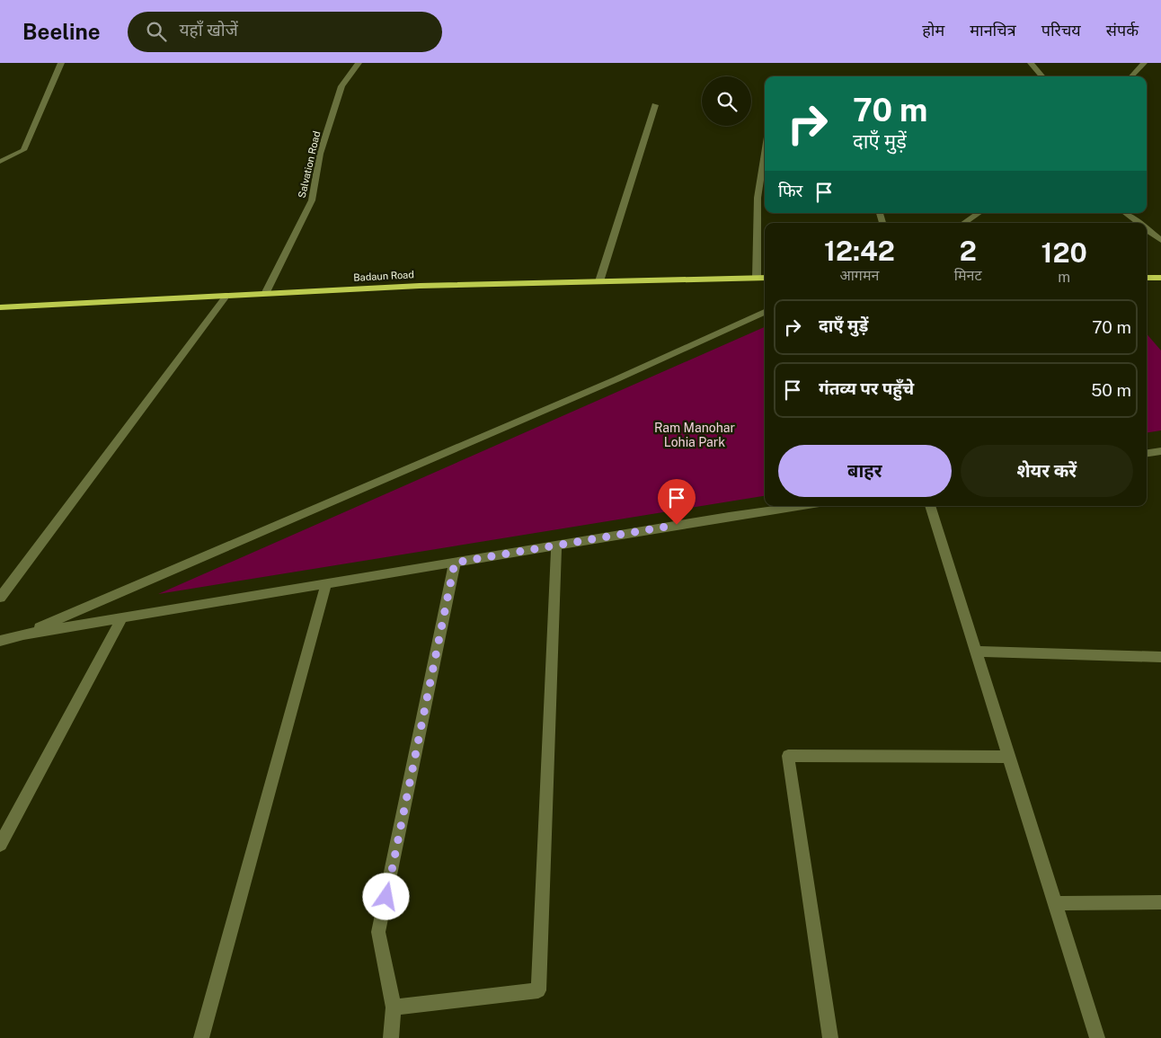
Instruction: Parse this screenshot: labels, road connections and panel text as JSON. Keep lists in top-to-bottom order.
{
  "streets": {
    "highway": ["Badaun Road"],
    "street": ["Salvation Road"]
  },
  "crossings": [
    ["Salvation Road", "Badaun Road"]
  ],
  "parks": ["Ram Manohar Lohia Park"],
  "page": {
    "header": "Beeline",
    "search": "यहाँ खोजें",
    "nav": [
      "होम",
      "मानचित्र",
      "परिचय",
      "संपर्क"
    ],
    "turn": ["70 m", "दाएँ मुड़ें"],
    "then": "फिर",
    "eta": [
      "12:42",
      "आगमन",
      "2",
      "मिनट",
      "120",
      "m"
    ],
    "list": [
      {
        "name": "दाएँ मुड़ें",
        "value": "70 m"
      },
      {
        "name": "गंतव्य पर पहुँचे",
        "value": "50 m"
      }
    ],
    "buttons": ["बाहर", "शेयर करें"]
  }
}
